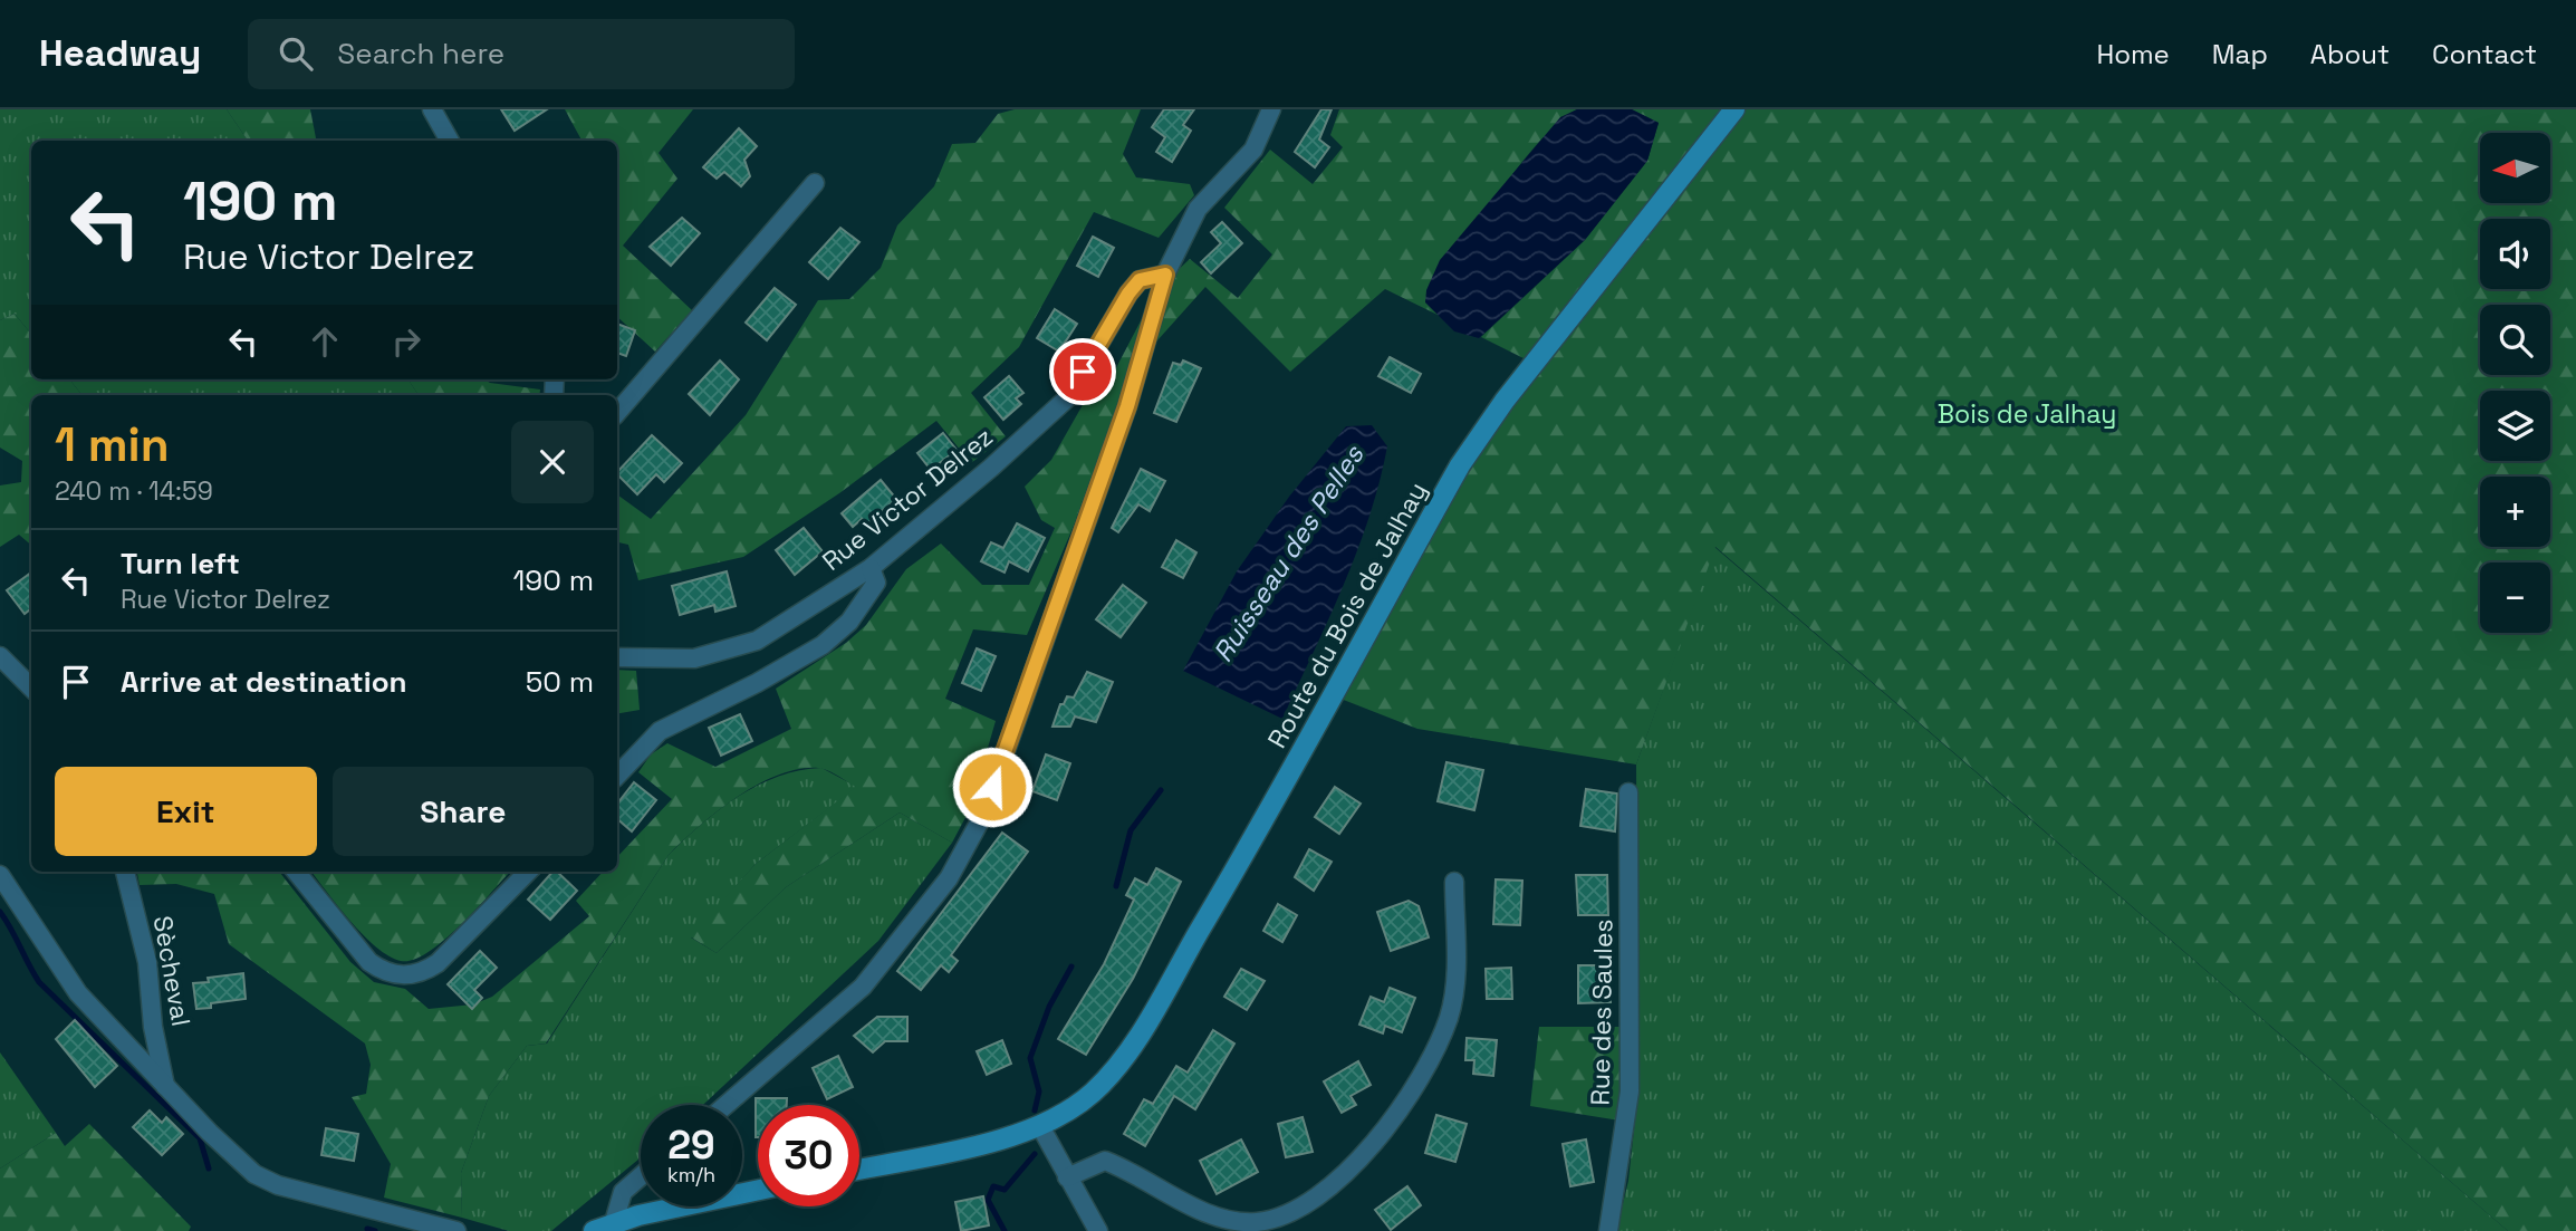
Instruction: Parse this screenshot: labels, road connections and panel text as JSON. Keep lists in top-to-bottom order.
{
  "streets": {
    "main road": ["Route du Bois de Jalhay"],
    "street": ["Rue Victor Delrez", "Sècheval", "Rue des Saules"]
  },
  "water": ["Ruisseau des Pelles"],
  "parks": ["Bois de Jalhay"],
  "north": "left",
  "page": {
    "header": "Headway",
    "search": "Search here",
    "nav": [
      "Home",
      "Map",
      "About",
      "Contact"
    ],
    "map_buttons": ["+", "−"],
    "turn": ["190 m", "Rue Victor Delrez"],
    "heading": ["1 min", "240 m · 14:59"],
    "list": [
      {
        "name": "Turn left",
        "note": "Rue Victor Delrez",
        "value": "190 m"
      },
      {
        "name": "Arrive at destination",
        "value": "50 m"
      }
    ],
    "buttons": ["Exit", "Share"],
    "speed": "29 km/h",
    "limit": "30"
  }
}
